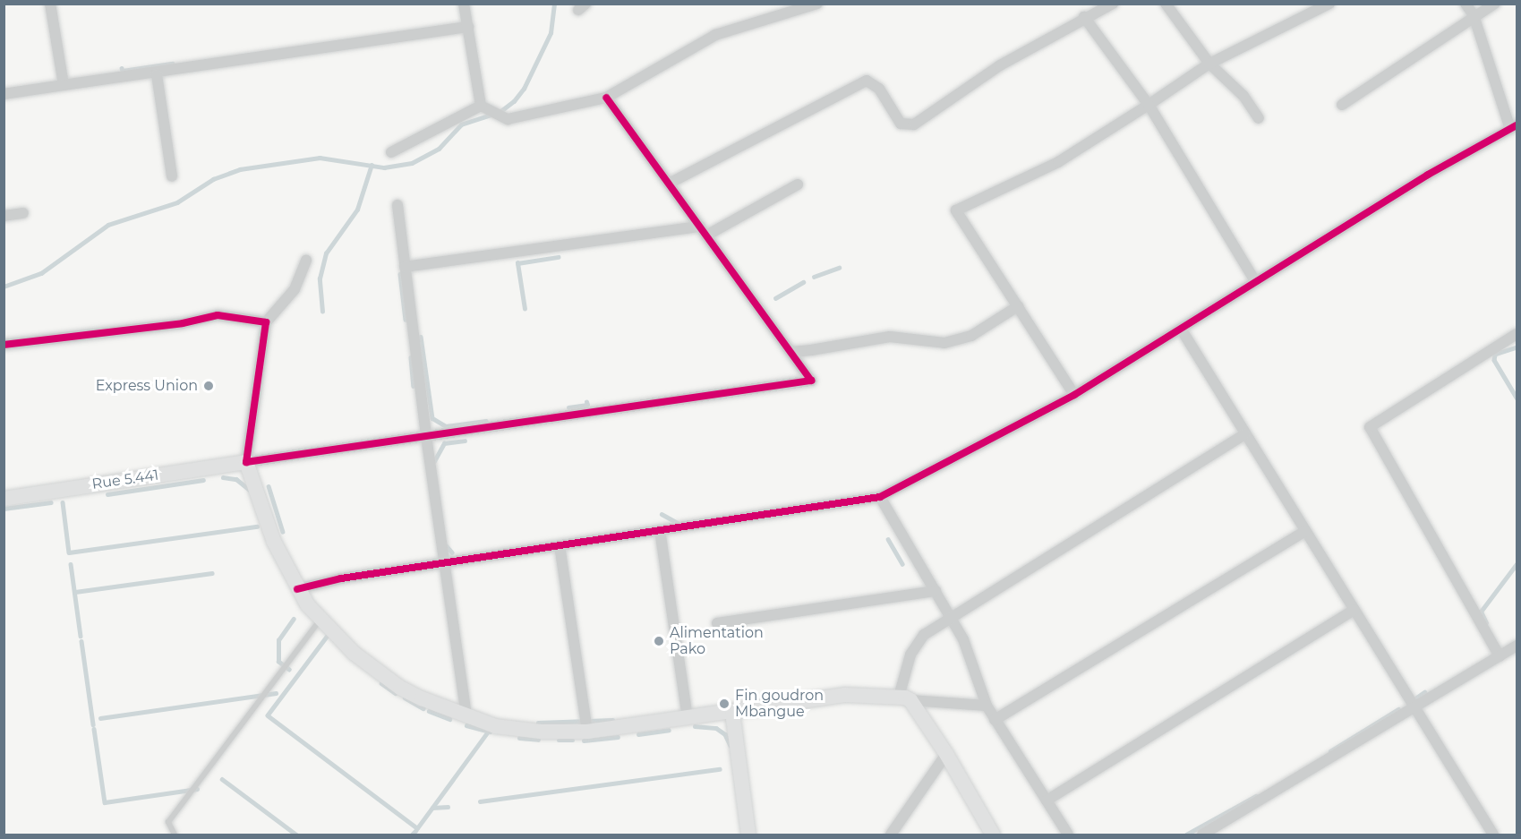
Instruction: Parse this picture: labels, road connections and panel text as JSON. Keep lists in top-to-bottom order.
{
  "streets": {
    "main road": ["Rue 5.441"]
  },
  "places": ["Express Union", "Alimentation Pako", "Fin goudron Mbangue"]
}
